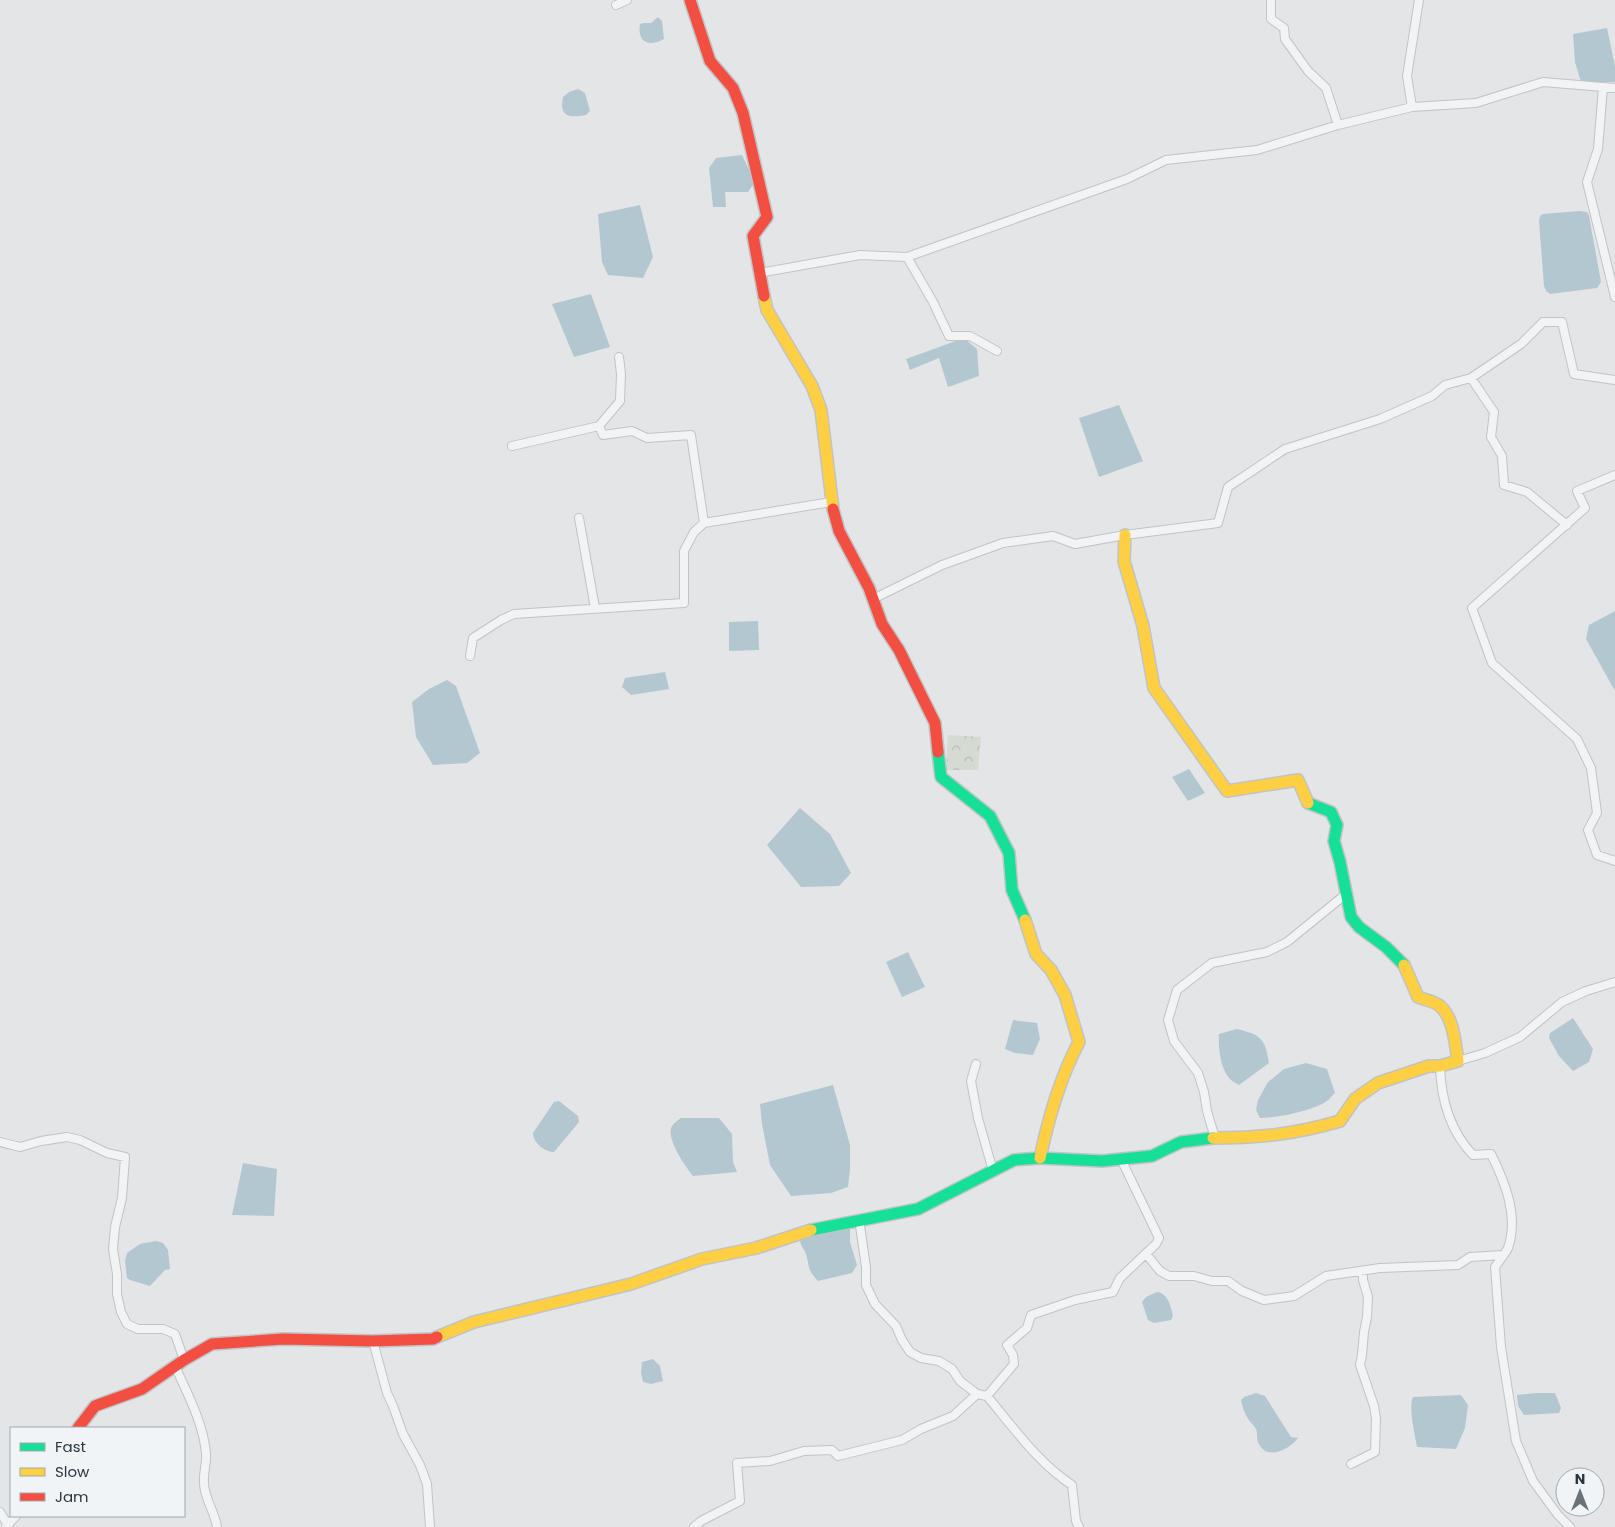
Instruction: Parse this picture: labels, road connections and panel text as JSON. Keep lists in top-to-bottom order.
{
  "legend": ["Fast", "Slow", "Jam"],
  "north": "top"
}
